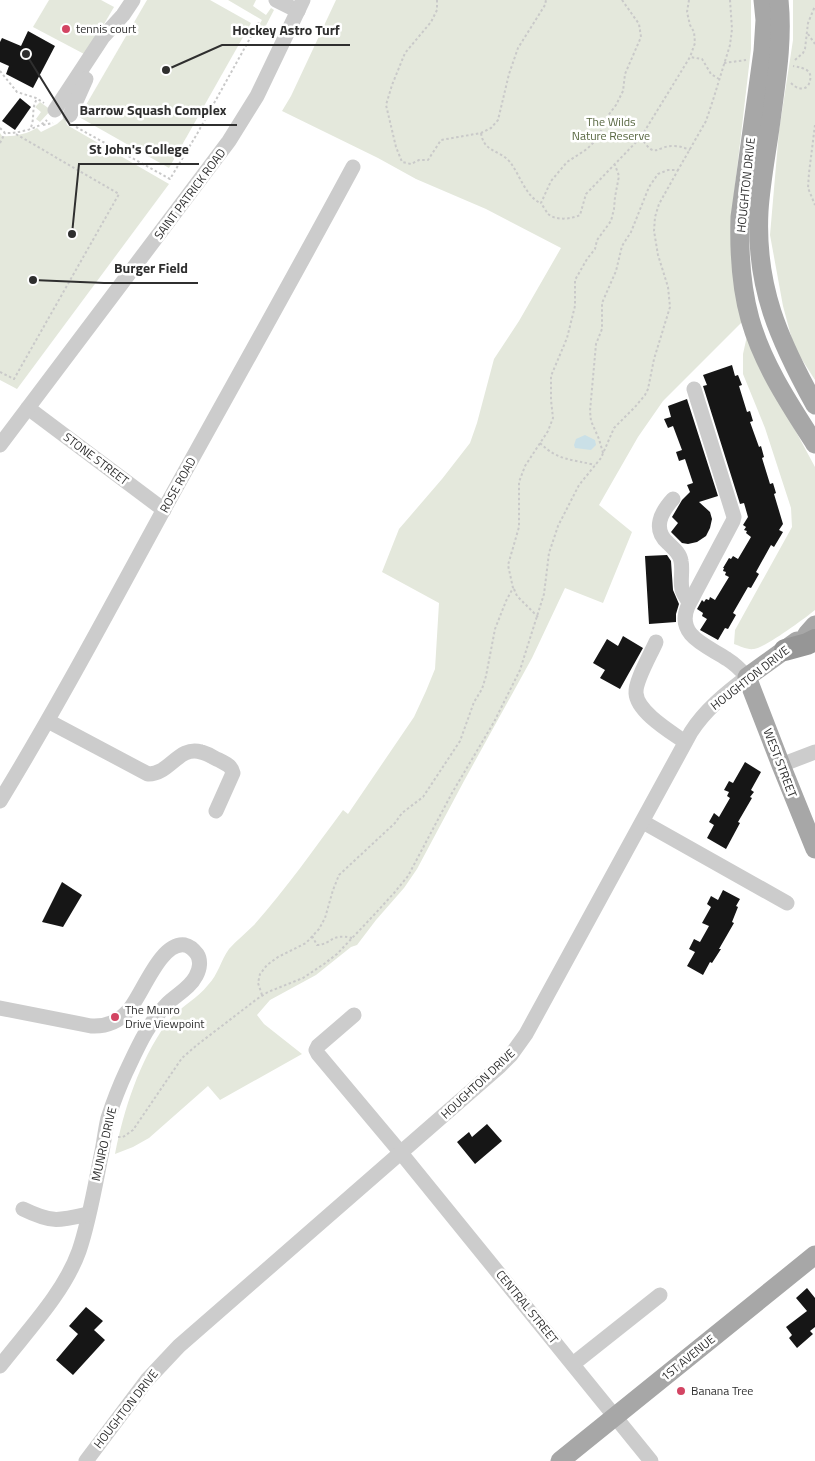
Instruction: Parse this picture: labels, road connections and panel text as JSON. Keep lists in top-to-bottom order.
{
  "streets": {
    "main road": ["HOUGHTON DRIVE", "WEST STREET", "1ST AVENUE"],
    "street": [
      "SAINT PATRICK ROAD",
      "STONE STREET",
      "ROSE ROAD",
      "MUNRO DRIVE",
      "CENTRAL STREET"
    ]
  },
  "crossings": [
    ["HOUGHTON DRIVE", "WEST STREET"],
    ["HOUGHTON DRIVE", "CENTRAL STREET"],
    ["SAINT PATRICK ROAD", "STONE STREET"],
    ["STONE STREET", "ROSE ROAD"],
    ["CENTRAL STREET", "1ST AVENUE"]
  ],
  "parks": ["The Wilds Nature Reserve"],
  "places": [
    "tennis court",
    "Barrow Squash Complex",
    "Hockey Astro Turf",
    "St John's College",
    "Burger Field",
    "The Munro Drive Viewpoint",
    "Banana Tree"
  ]
}
